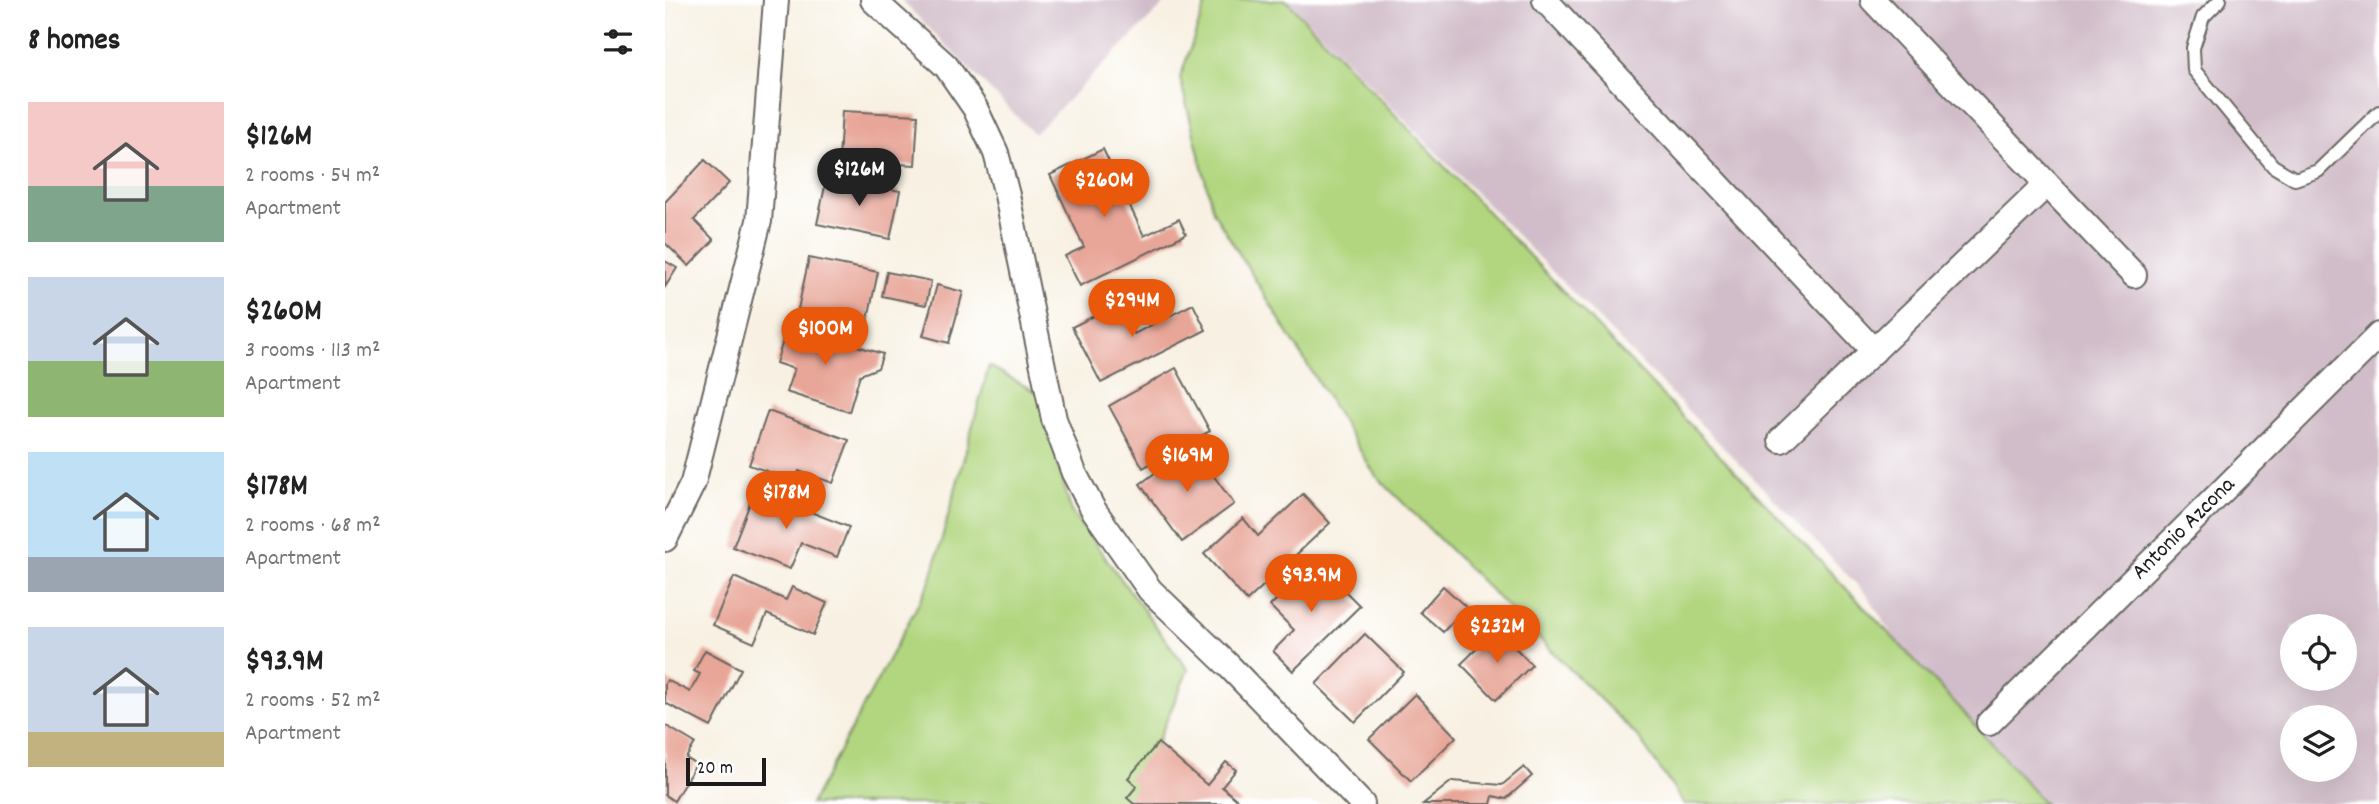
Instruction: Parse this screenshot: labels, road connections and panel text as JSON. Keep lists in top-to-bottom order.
{
  "streets": {
    "street": ["Antonio Azcona"]
  },
  "scale_bar": "20 m",
  "page": {
    "heading": "8 homes",
    "list": [
      {
        "name": "$126M",
        "note": "2 rooms · 54 m² · Apartment"
      },
      {
        "name": "$260M",
        "note": "3 rooms · 113 m² · Apartment"
      },
      {
        "name": "$178M",
        "note": "2 rooms · 68 m² · Apartment"
      },
      {
        "name": "$93.9M",
        "note": "2 rooms · 52 m² · Apartment"
      }
    ],
    "price": [
      "$126M",
      "$260M",
      "$294M",
      "$100M",
      "$169M",
      "$178M",
      "$93.9M",
      "$232M"
    ],
    "scale": "20 m"
  }
}
